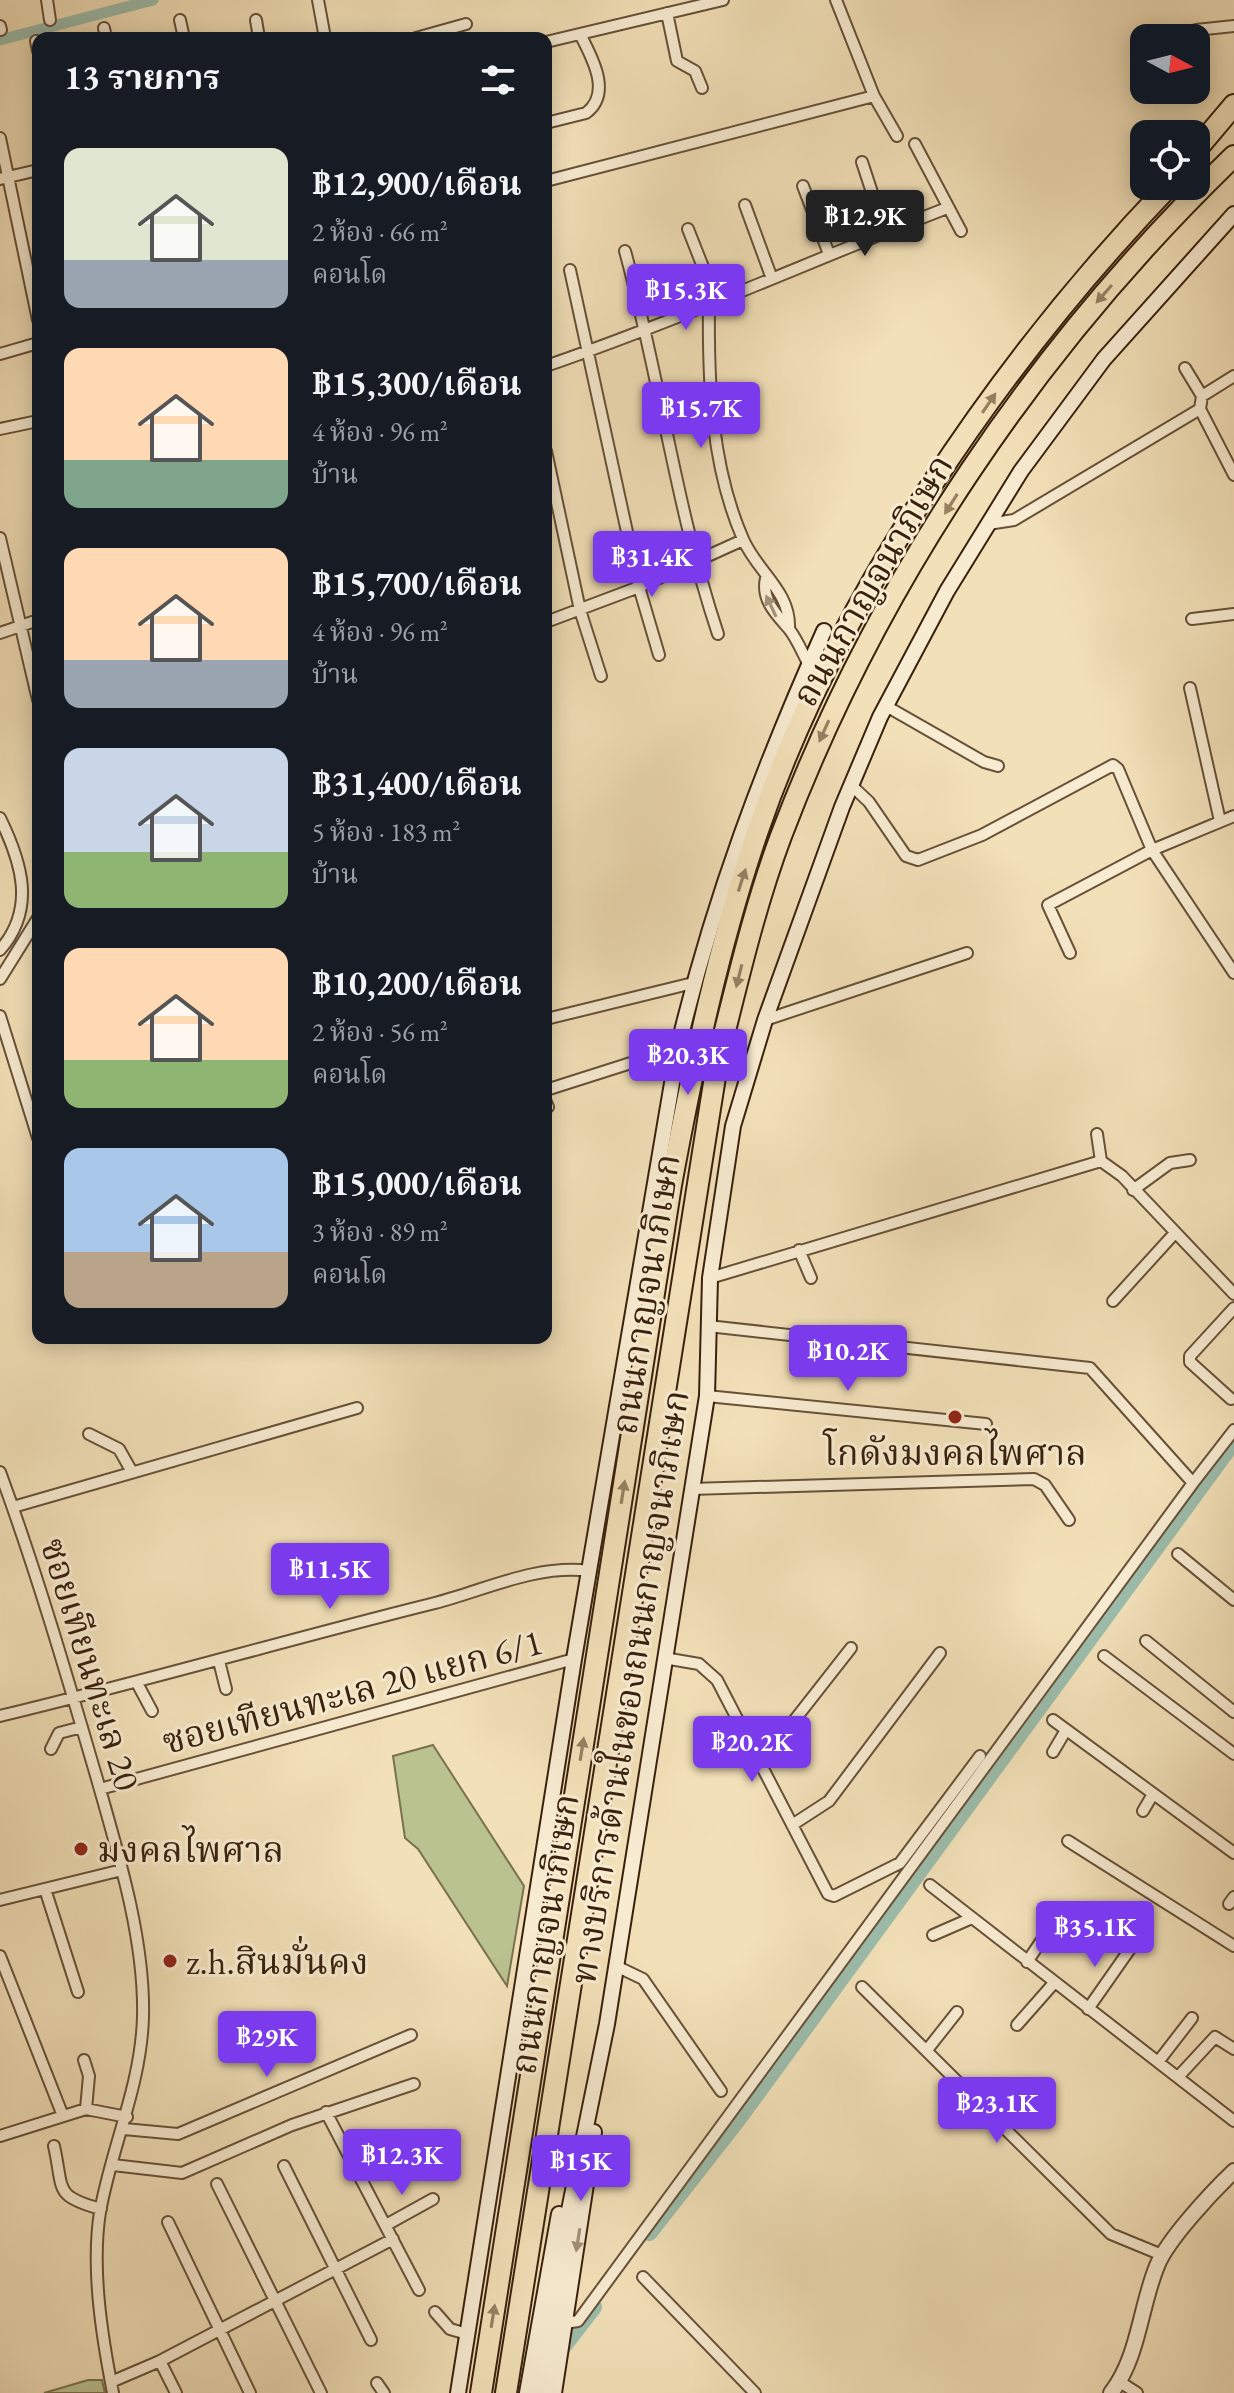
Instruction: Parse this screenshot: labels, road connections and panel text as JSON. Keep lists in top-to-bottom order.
{
  "streets": {
    "highway": ["ถนนกาญจนาภิเษก"],
    "main road": ["ทางบริการด้านในของถนนกาญจนาภิเษก"],
    "street": ["ซอยเทียนทะเล 20", "ซอยเทียนทะเล 20 แยก 6/1"]
  },
  "crossings": [
    ["ซอยเทียนทะเล 20", "ซอยเทียนทะเล 20 แยก 6/1"]
  ],
  "places": ["โกดังมงคลไพศาล", "มงคลไพศาล", "z.h.สินมั่นคง"],
  "north": "right",
  "page": {
    "heading": "13 รายการ",
    "list": [
      {
        "name": "฿12,900/เดือน",
        "note": "2 ห้อง · 66 m² · คอนโด"
      },
      {
        "name": "฿15,300/เดือน",
        "note": "4 ห้อง · 96 m² · บ้าน"
      },
      {
        "name": "฿15,700/เดือน",
        "note": "4 ห้อง · 96 m² · บ้าน"
      },
      {
        "name": "฿31,400/เดือน",
        "note": "5 ห้อง · 183 m² · บ้าน"
      },
      {
        "name": "฿10,200/เดือน",
        "note": "2 ห้อง · 56 m² · คอนโด"
      },
      {
        "name": "฿15,000/เดือน",
        "note": "3 ห้อง · 89 m² · คอนโด"
      }
    ],
    "price": [
      "฿12.9K",
      "฿15.3K",
      "฿15.7K",
      "฿31.4K",
      "฿20.3K",
      "฿10.2K",
      "฿11.5K",
      "฿20.2K",
      "฿35.1K",
      "฿29K",
      "฿23.1K",
      "฿12.3K",
      "฿15K"
    ]
  }
}
